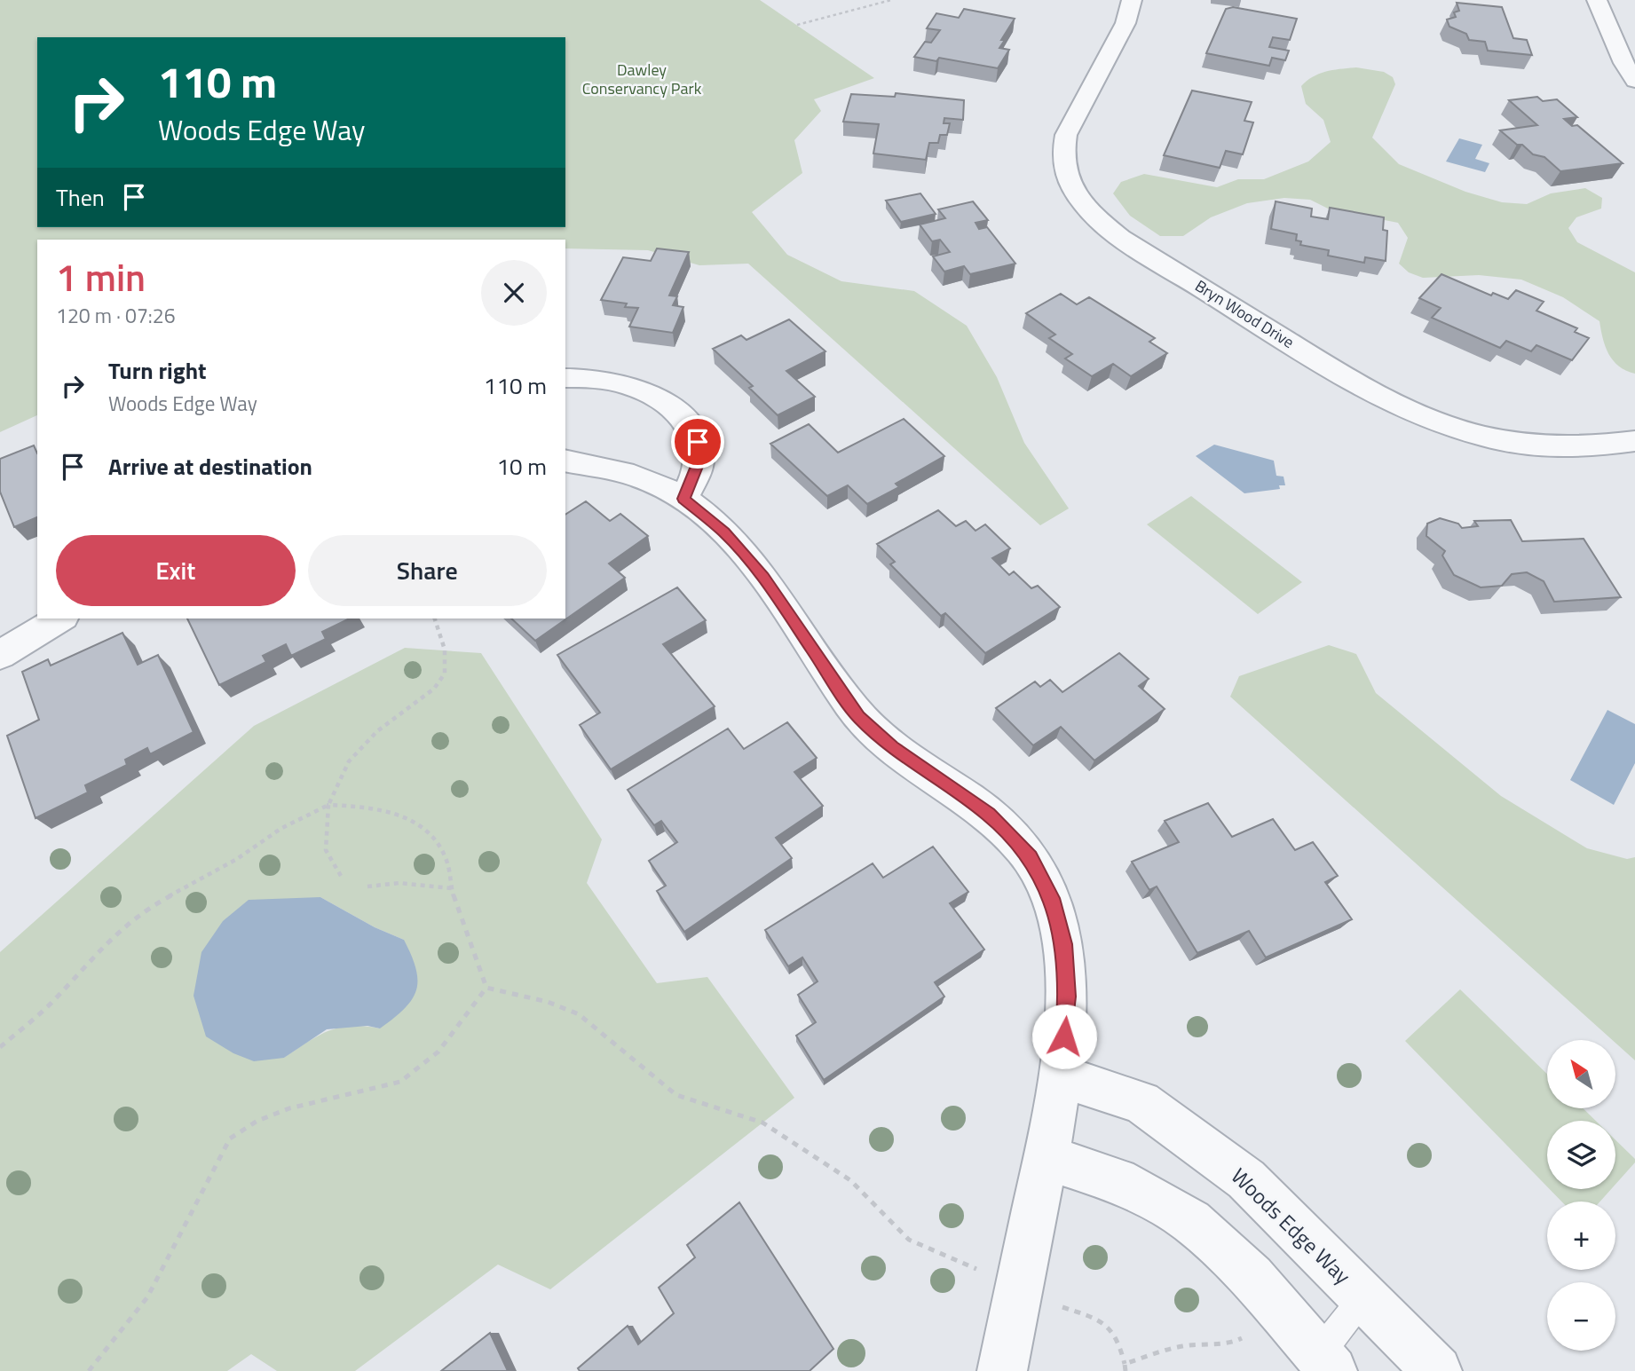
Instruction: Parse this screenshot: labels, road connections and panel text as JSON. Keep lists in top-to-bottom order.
{
  "streets": {
    "street": ["Bryn Wood Drive", "Woods Edge Way"]
  },
  "parks": ["Dawley Conservancy Park"],
  "north": "top left",
  "page": {
    "turn": ["110 m", "Woods Edge Way"],
    "then": "Then",
    "heading": ["1 min", "120 m · 07:26"],
    "list": [
      {
        "name": "Turn right",
        "note": "Woods Edge Way",
        "value": "110 m"
      },
      {
        "name": "Arrive at destination",
        "value": "10 m"
      }
    ],
    "buttons": ["Exit", "Share"],
    "map_buttons": ["+", "−"]
  }
}
